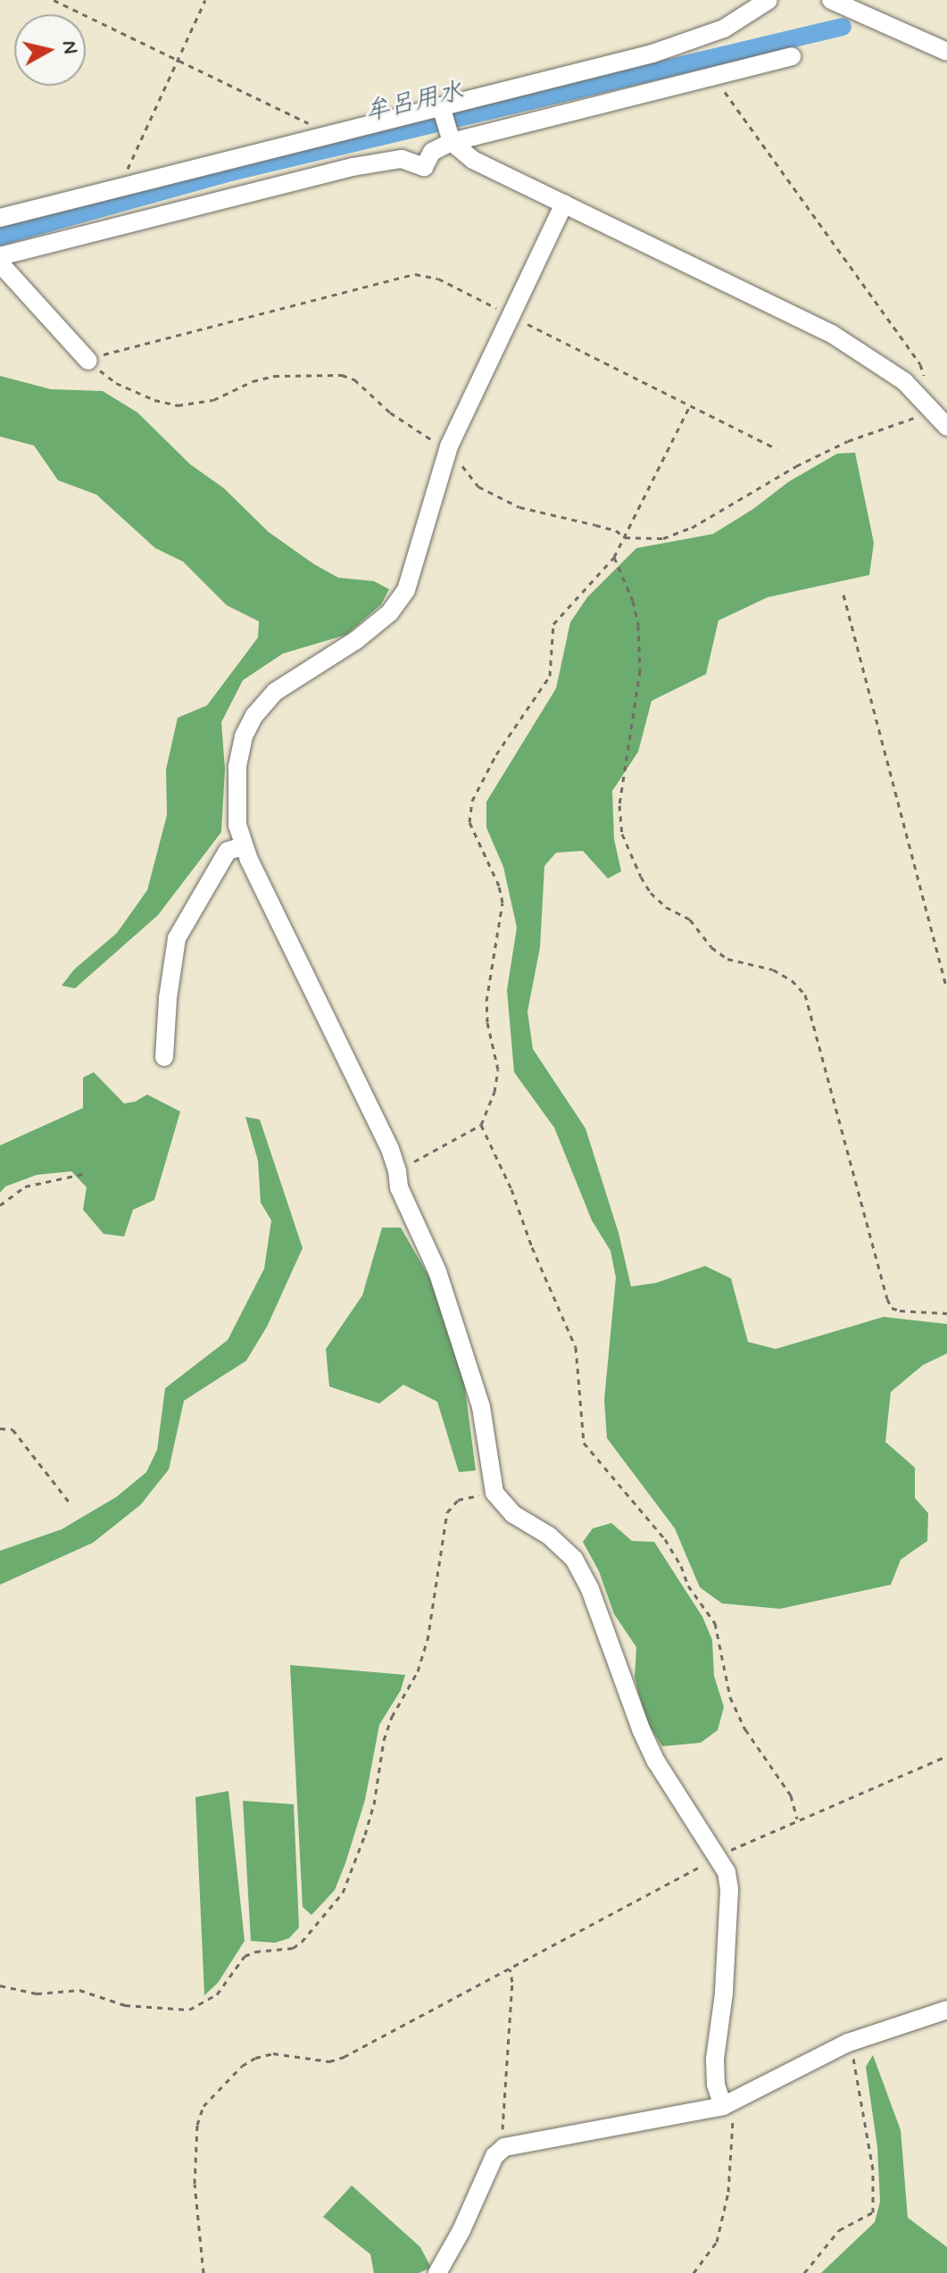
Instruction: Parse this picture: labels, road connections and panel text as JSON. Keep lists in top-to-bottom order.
{
  "water": ["牟呂用水"],
  "north": "right"
}
